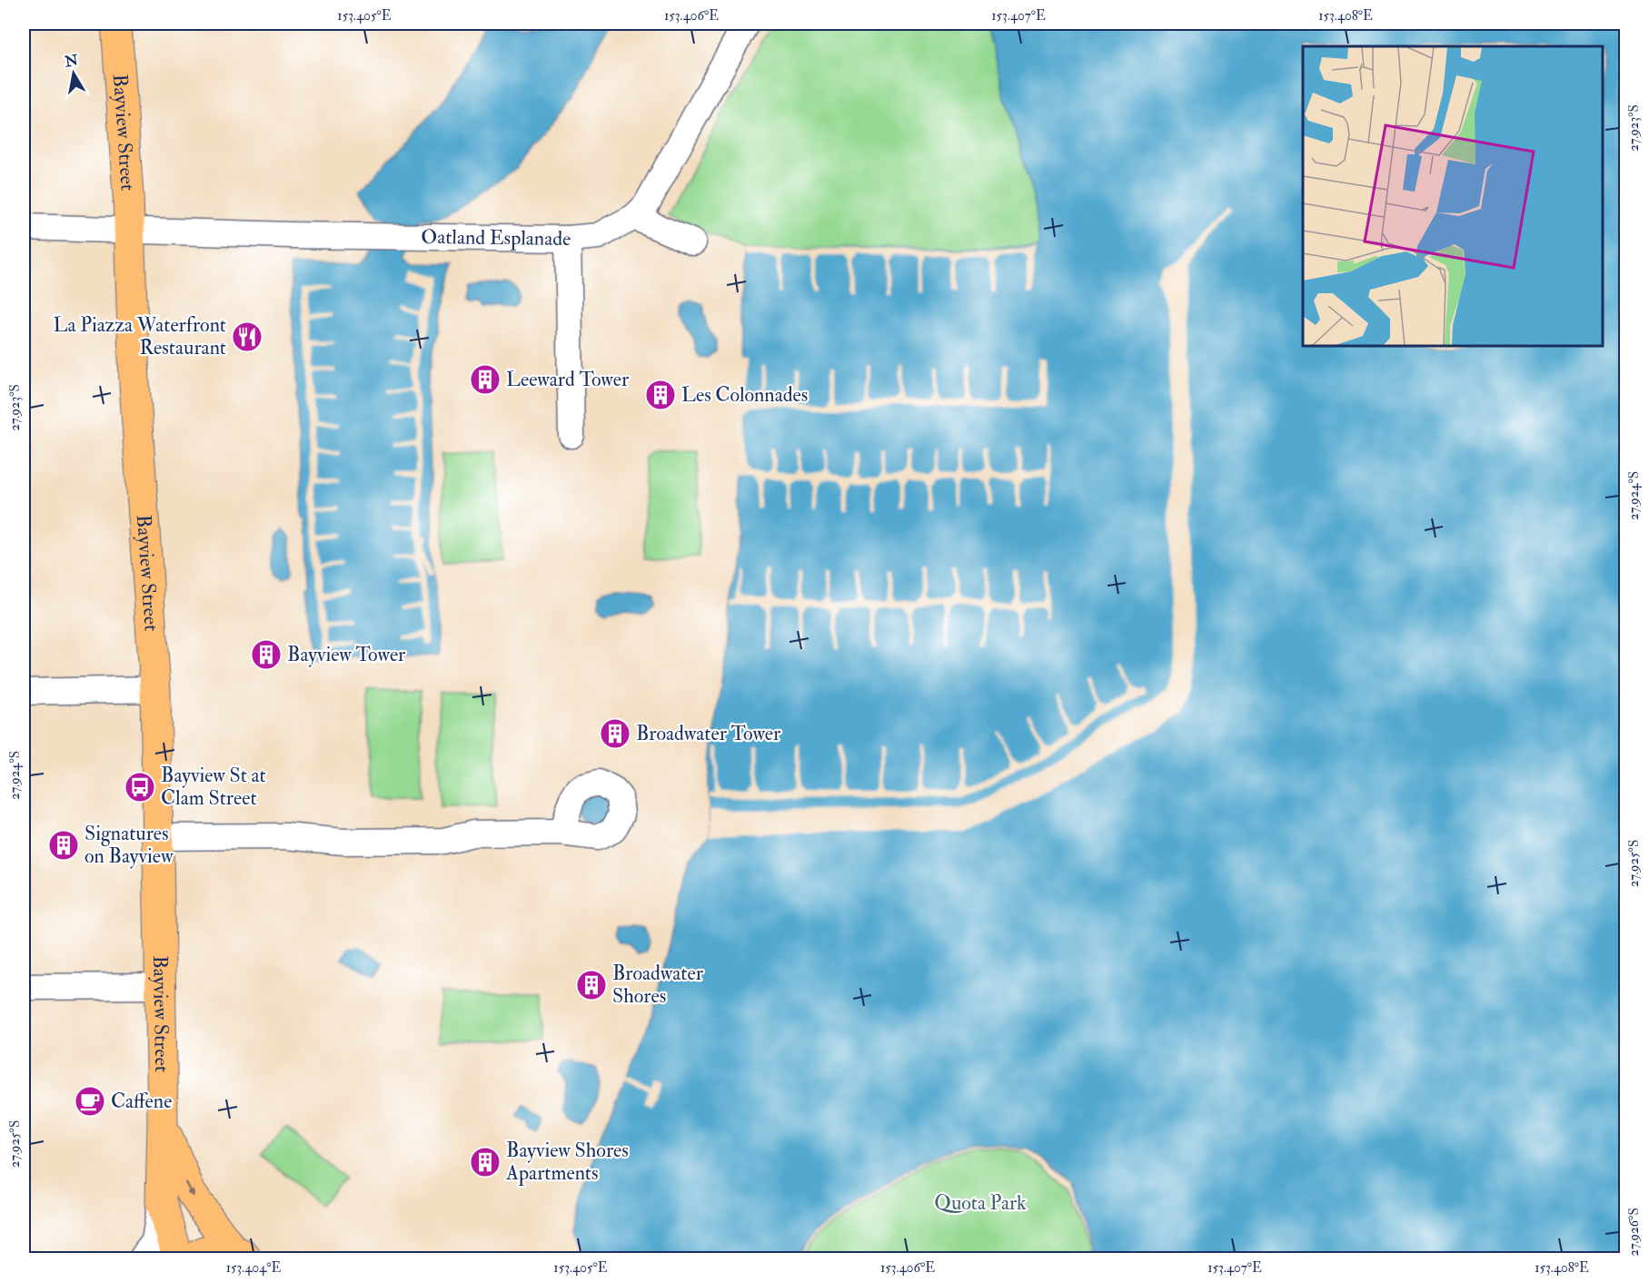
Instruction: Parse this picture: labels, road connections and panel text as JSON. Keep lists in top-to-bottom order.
{
  "streets": {
    "main road": ["Bayview Street"],
    "street": ["Oatland Esplanade"]
  },
  "crossings": [
    ["Bayview Street", "Oatland Esplanade"]
  ],
  "parks": ["Quota Park"],
  "places": {
    "restaurant": ["La Piazza Waterfront Restaurant"],
    "building": [
      "Leeward Tower",
      "Les Colonnades",
      "Bayview Tower",
      "Broadwater Tower",
      "Signatures on Bayview",
      "Broadwater Shores",
      "Bayview Shores Apartments"
    ],
    "bus stop": ["Bayview St at Clam Street"],
    "cafe": ["Caffene"]
  },
  "north": "top",
  "coordinates": [
    "153.405°E",
    "153.406°E",
    "153.407°E",
    "153.408°E",
    "27.923°S",
    "27.924°S",
    "27.925°S",
    "27.926°S",
    "153.404°E"
  ]
}
